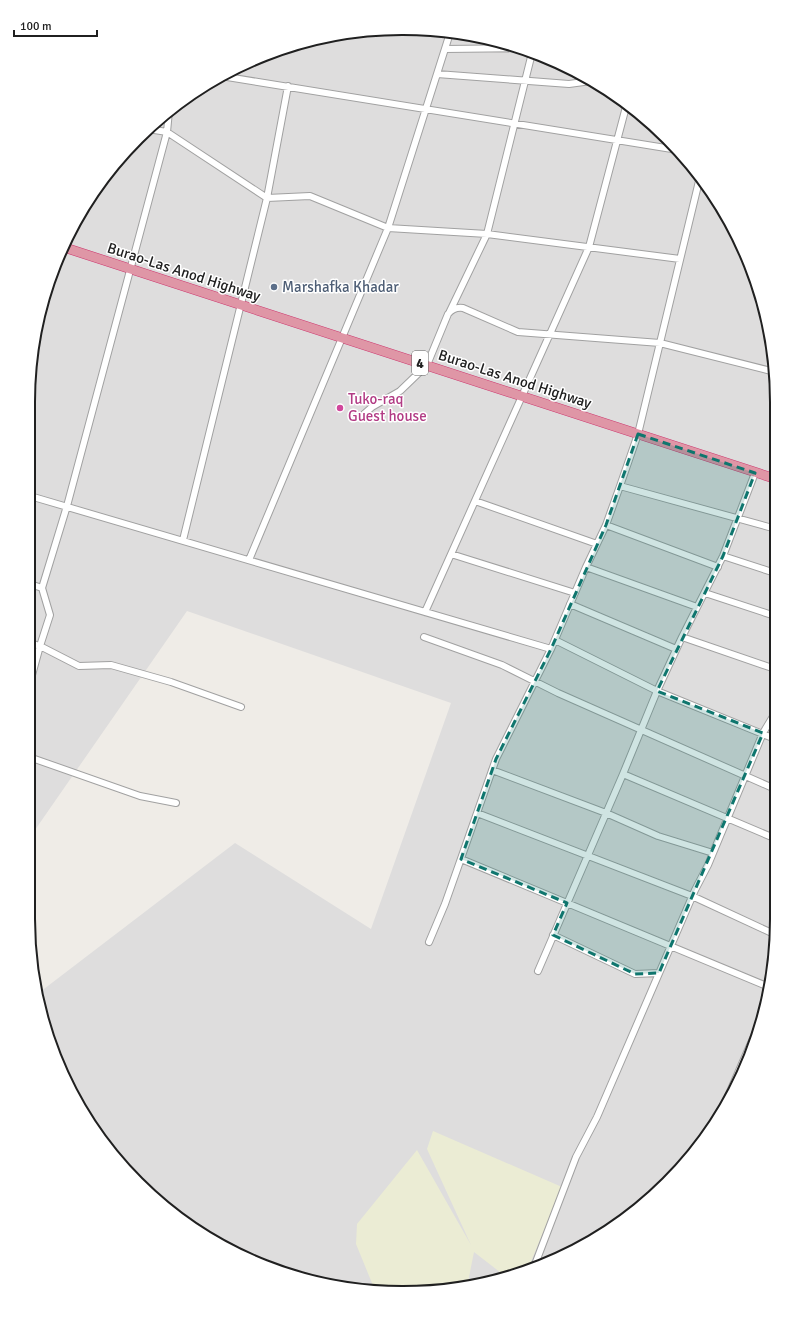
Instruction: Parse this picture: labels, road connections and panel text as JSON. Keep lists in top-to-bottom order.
{
  "streets": {
    "highway": ["Burao-Las Anod Highway", "4"]
  },
  "places": ["Marshafka Khadar", "Tuko-raq Guest house"],
  "scale_bar": "100 m"
}
